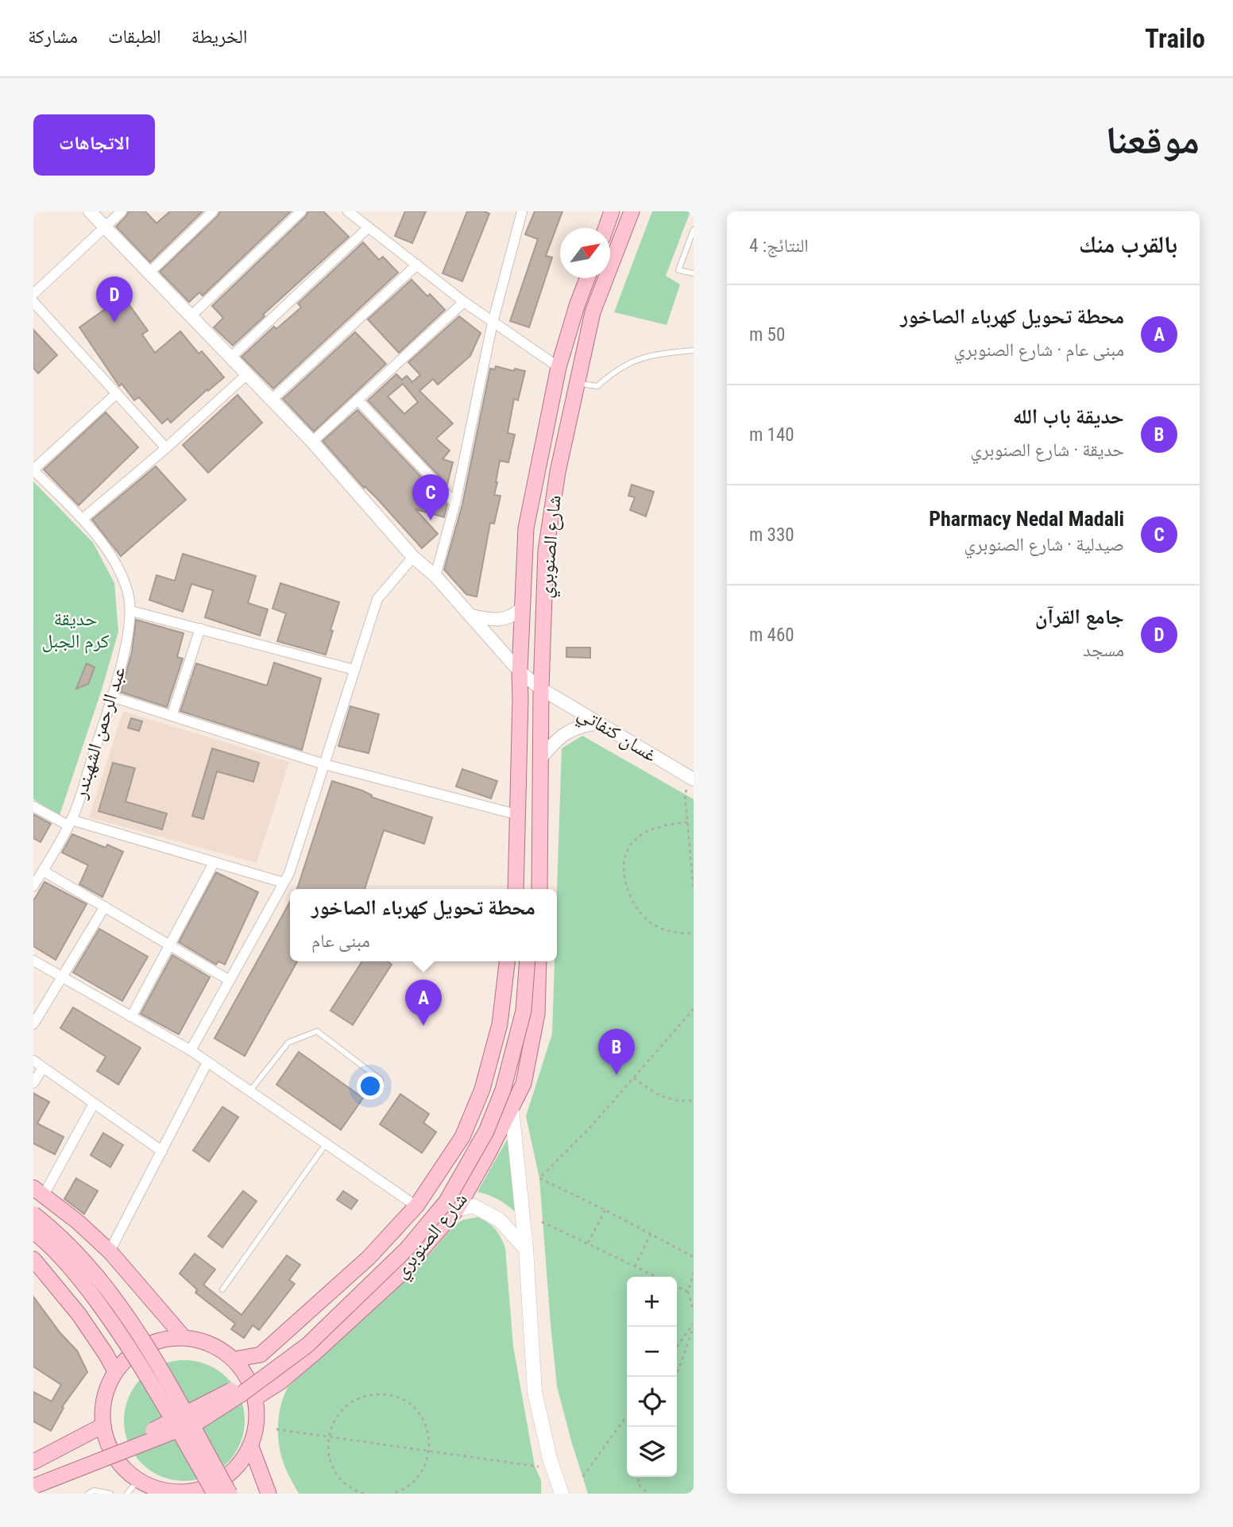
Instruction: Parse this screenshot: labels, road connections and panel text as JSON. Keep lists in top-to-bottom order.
{
  "streets": {
    "main road": ["شارع الصنوبري"],
    "street": ["عبد الرحمن الشهبندر", "غسان كنفاتي"]
  },
  "crossings": [
    ["شارع الصنوبري", "غسان كنفاتي"]
  ],
  "parks": ["حديقة كرم الجبل"],
  "north": "top right",
  "page": {
    "header": "Trailo",
    "nav": ["الخريطة", "الطبقات", "مشاركة"],
    "title": "موقعنا",
    "buttons": "الاتجاهات",
    "heading": ["بالقرب منك", "النتائج: 4"],
    "pins": [
      "D",
      "C",
      "A",
      "B"
    ],
    "list": [
      {
        "mark": "A",
        "name": "محطة تحويل كهرباء الصاخور",
        "note": "مبنى عام · شارع الصنوبري",
        "value": "50 m"
      },
      {
        "mark": "B",
        "name": "حديقة باب الله",
        "note": "حديقة · شارع الصنوبري",
        "value": "140 m"
      },
      {
        "mark": "C",
        "name": "Pharmacy Nedal Madali",
        "note": "صيدلية · شارع الصنوبري",
        "value": "330 m"
      },
      {
        "mark": "D",
        "name": "جامع القرآن",
        "note": "مسجد",
        "value": "460 m"
      }
    ],
    "popup": ["محطة تحويل كهرباء الصاخور", "مبنى عام"],
    "map_buttons": ["+", "−"]
  }
}
